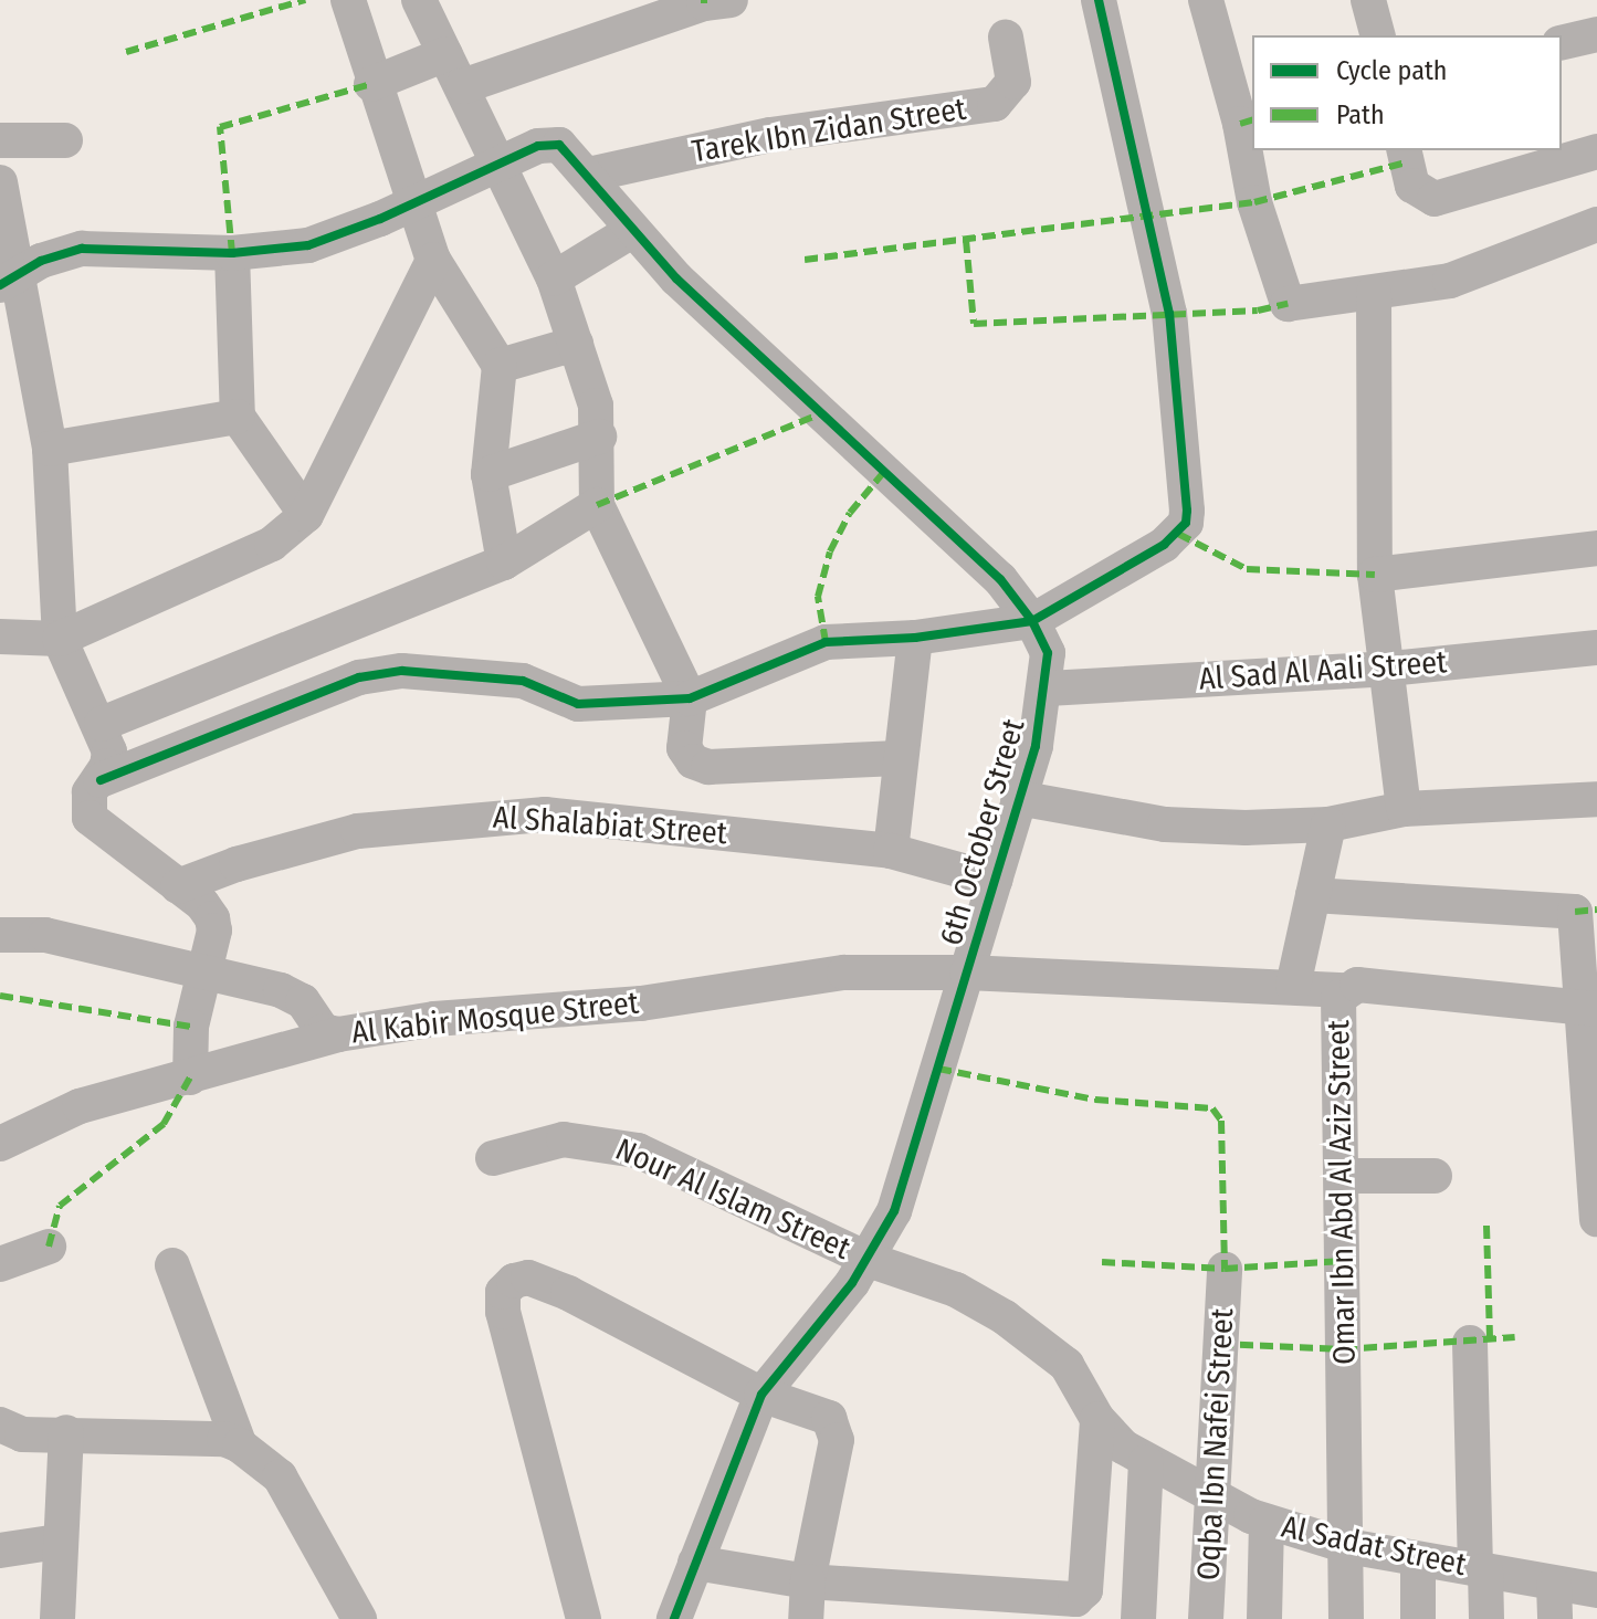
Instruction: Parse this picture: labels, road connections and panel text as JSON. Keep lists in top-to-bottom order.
{
  "streets": {
    "street": [
      "Tarek Ibn Zidan Street",
      "Al Sad Al Aali Street",
      "Al Shalabiat Street",
      "6th October Street",
      "Al Kabir Mosque Street",
      "Omar Ibn Abd Al Aziz Street",
      "Nour Al Islam Street",
      "Oqba Ibn Nafei Street",
      "Al Sadat Street"
    ]
  },
  "crossings": [
    ["Tarek Ibn Zidan Street", "6th October Street"],
    ["Al Sad Al Aali Street", "6th October Street"],
    ["Al Shalabiat Street", "6th October Street"],
    ["6th October Street", "Al Kabir Mosque Street"],
    ["6th October Street", "Nour Al Islam Street"],
    ["6th October Street", "Al Sadat Street"],
    ["Al Kabir Mosque Street", "Omar Ibn Abd Al Aziz Street"],
    ["Omar Ibn Abd Al Aziz Street", "Al Sadat Street"],
    ["Nour Al Islam Street", "Al Sadat Street"],
    ["Oqba Ibn Nafei Street", "Al Sadat Street"]
  ],
  "legend": ["Cycle path", "Path"]
}
